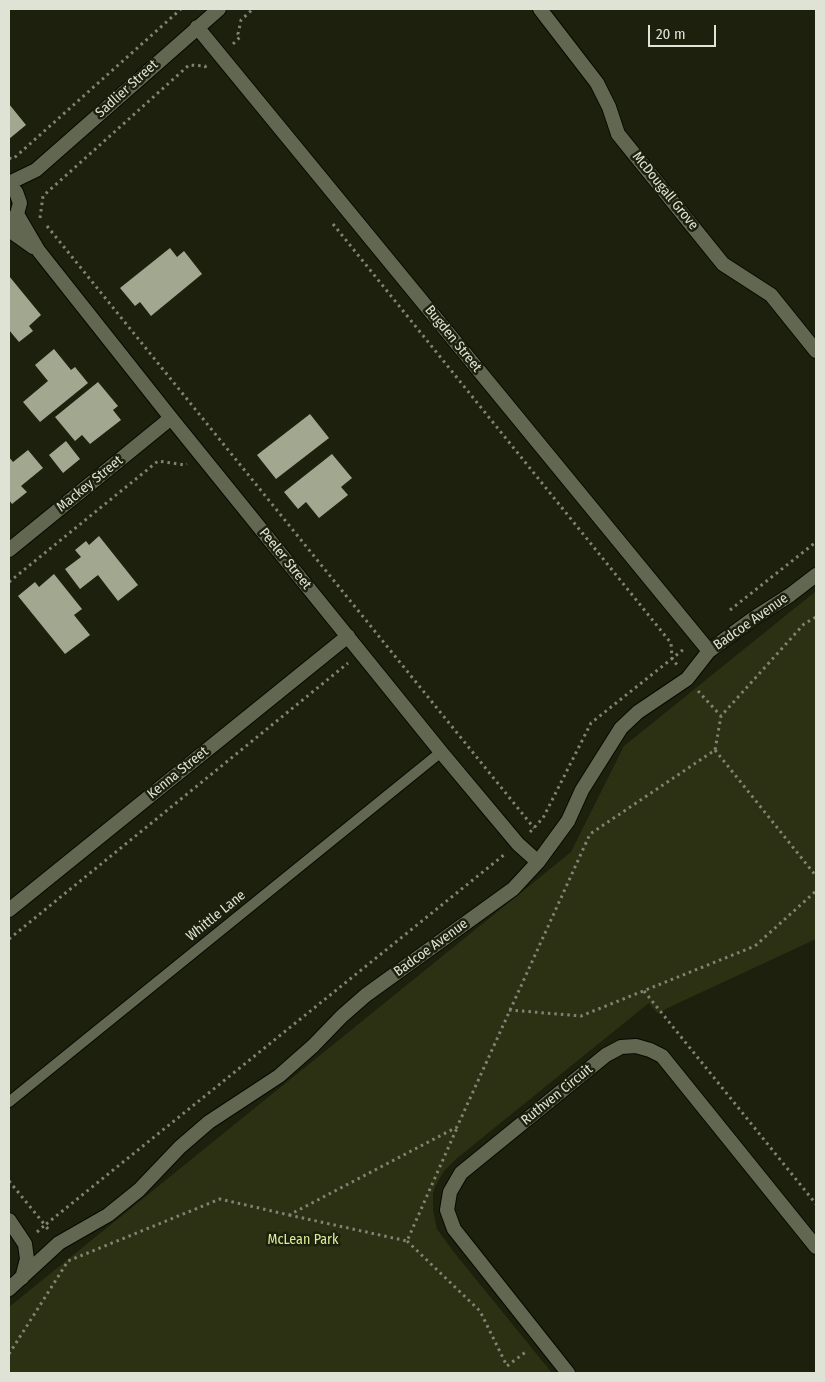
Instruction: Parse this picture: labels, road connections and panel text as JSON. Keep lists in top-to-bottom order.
{
  "streets": {
    "street": [
      "Sadlier Street",
      "McDougall Grove",
      "Bugden Street",
      "Mackey Street",
      "Peeler Street",
      "Badcoe Avenue",
      "Kenna Street",
      "Ruthven Circuit"
    ],
    "lane": ["Whittle Lane"]
  },
  "crossings": [
    ["Sadlier Street", "Bugden Street"],
    ["Bugden Street", "Badcoe Avenue"],
    ["Mackey Street", "Peeler Street"],
    ["Peeler Street", "Badcoe Avenue"],
    ["Peeler Street", "Kenna Street"],
    ["Peeler Street", "Whittle Lane"]
  ],
  "parks": ["McLean Park"],
  "scale_bar": "20 m"
}
